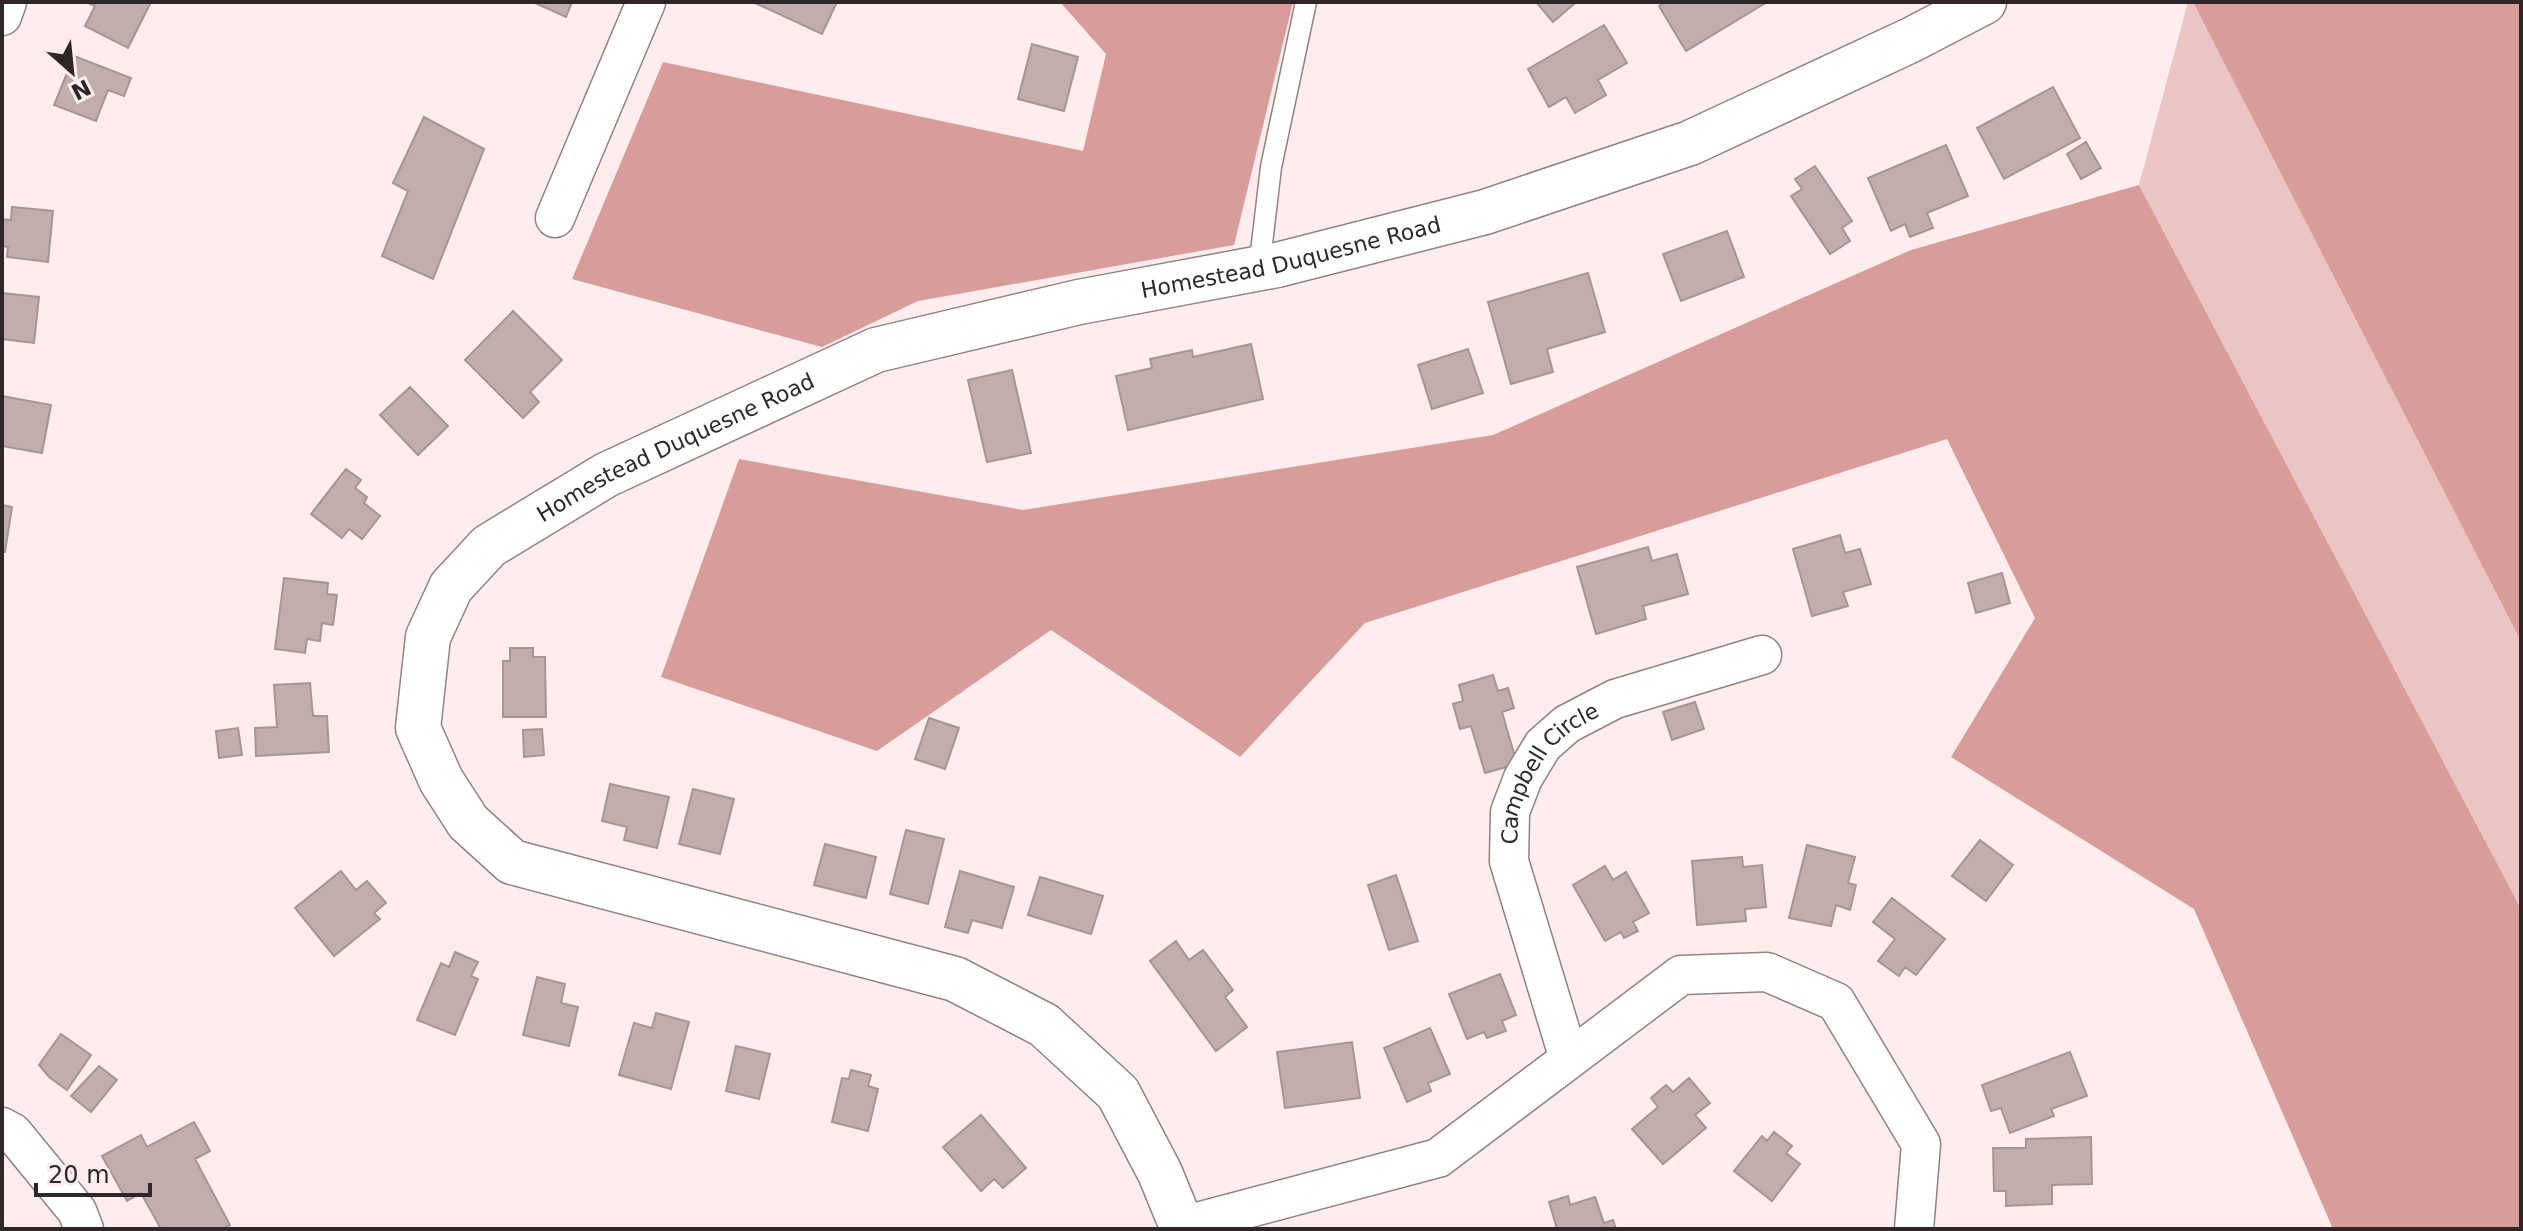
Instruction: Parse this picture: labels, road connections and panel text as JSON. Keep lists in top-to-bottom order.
{
  "streets": {
    "street": ["Homestead Duquesne Road", "Campbell Circle"]
  },
  "scale_bar": "20 m",
  "north": "bottom right"
}
